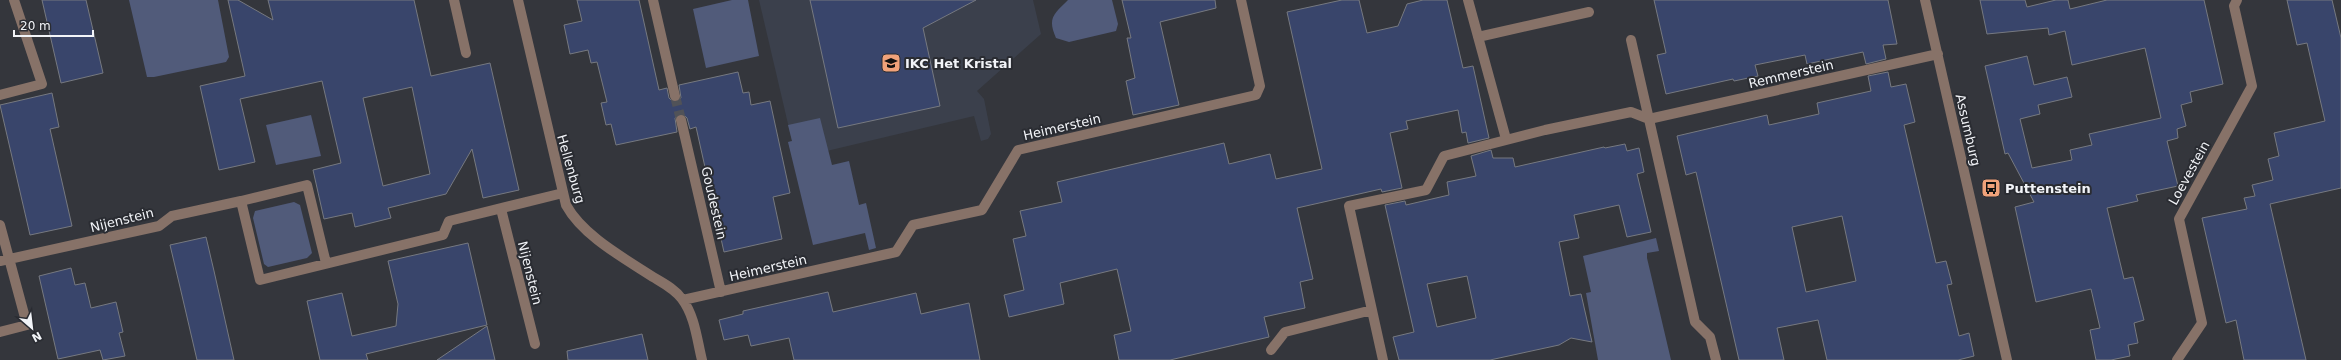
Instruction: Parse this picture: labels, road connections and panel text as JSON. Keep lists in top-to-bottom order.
{
  "streets": {
    "street": [
      "Remmerstein",
      "Heimerstein",
      "Assumburg",
      "Hellenburg",
      "Loevestein",
      "Goudestein",
      "Nijenstein"
    ]
  },
  "crossings": [
    ["Remmerstein", "Assumburg"],
    ["Heimerstein", "Hellenburg"],
    ["Heimerstein", "Goudestein"]
  ],
  "places": {
    "school or university": ["IKC Het Kristal"],
    "bus stop": ["Puttenstein"]
  },
  "scale_bar": "20 m",
  "north": "bottom right"
}
